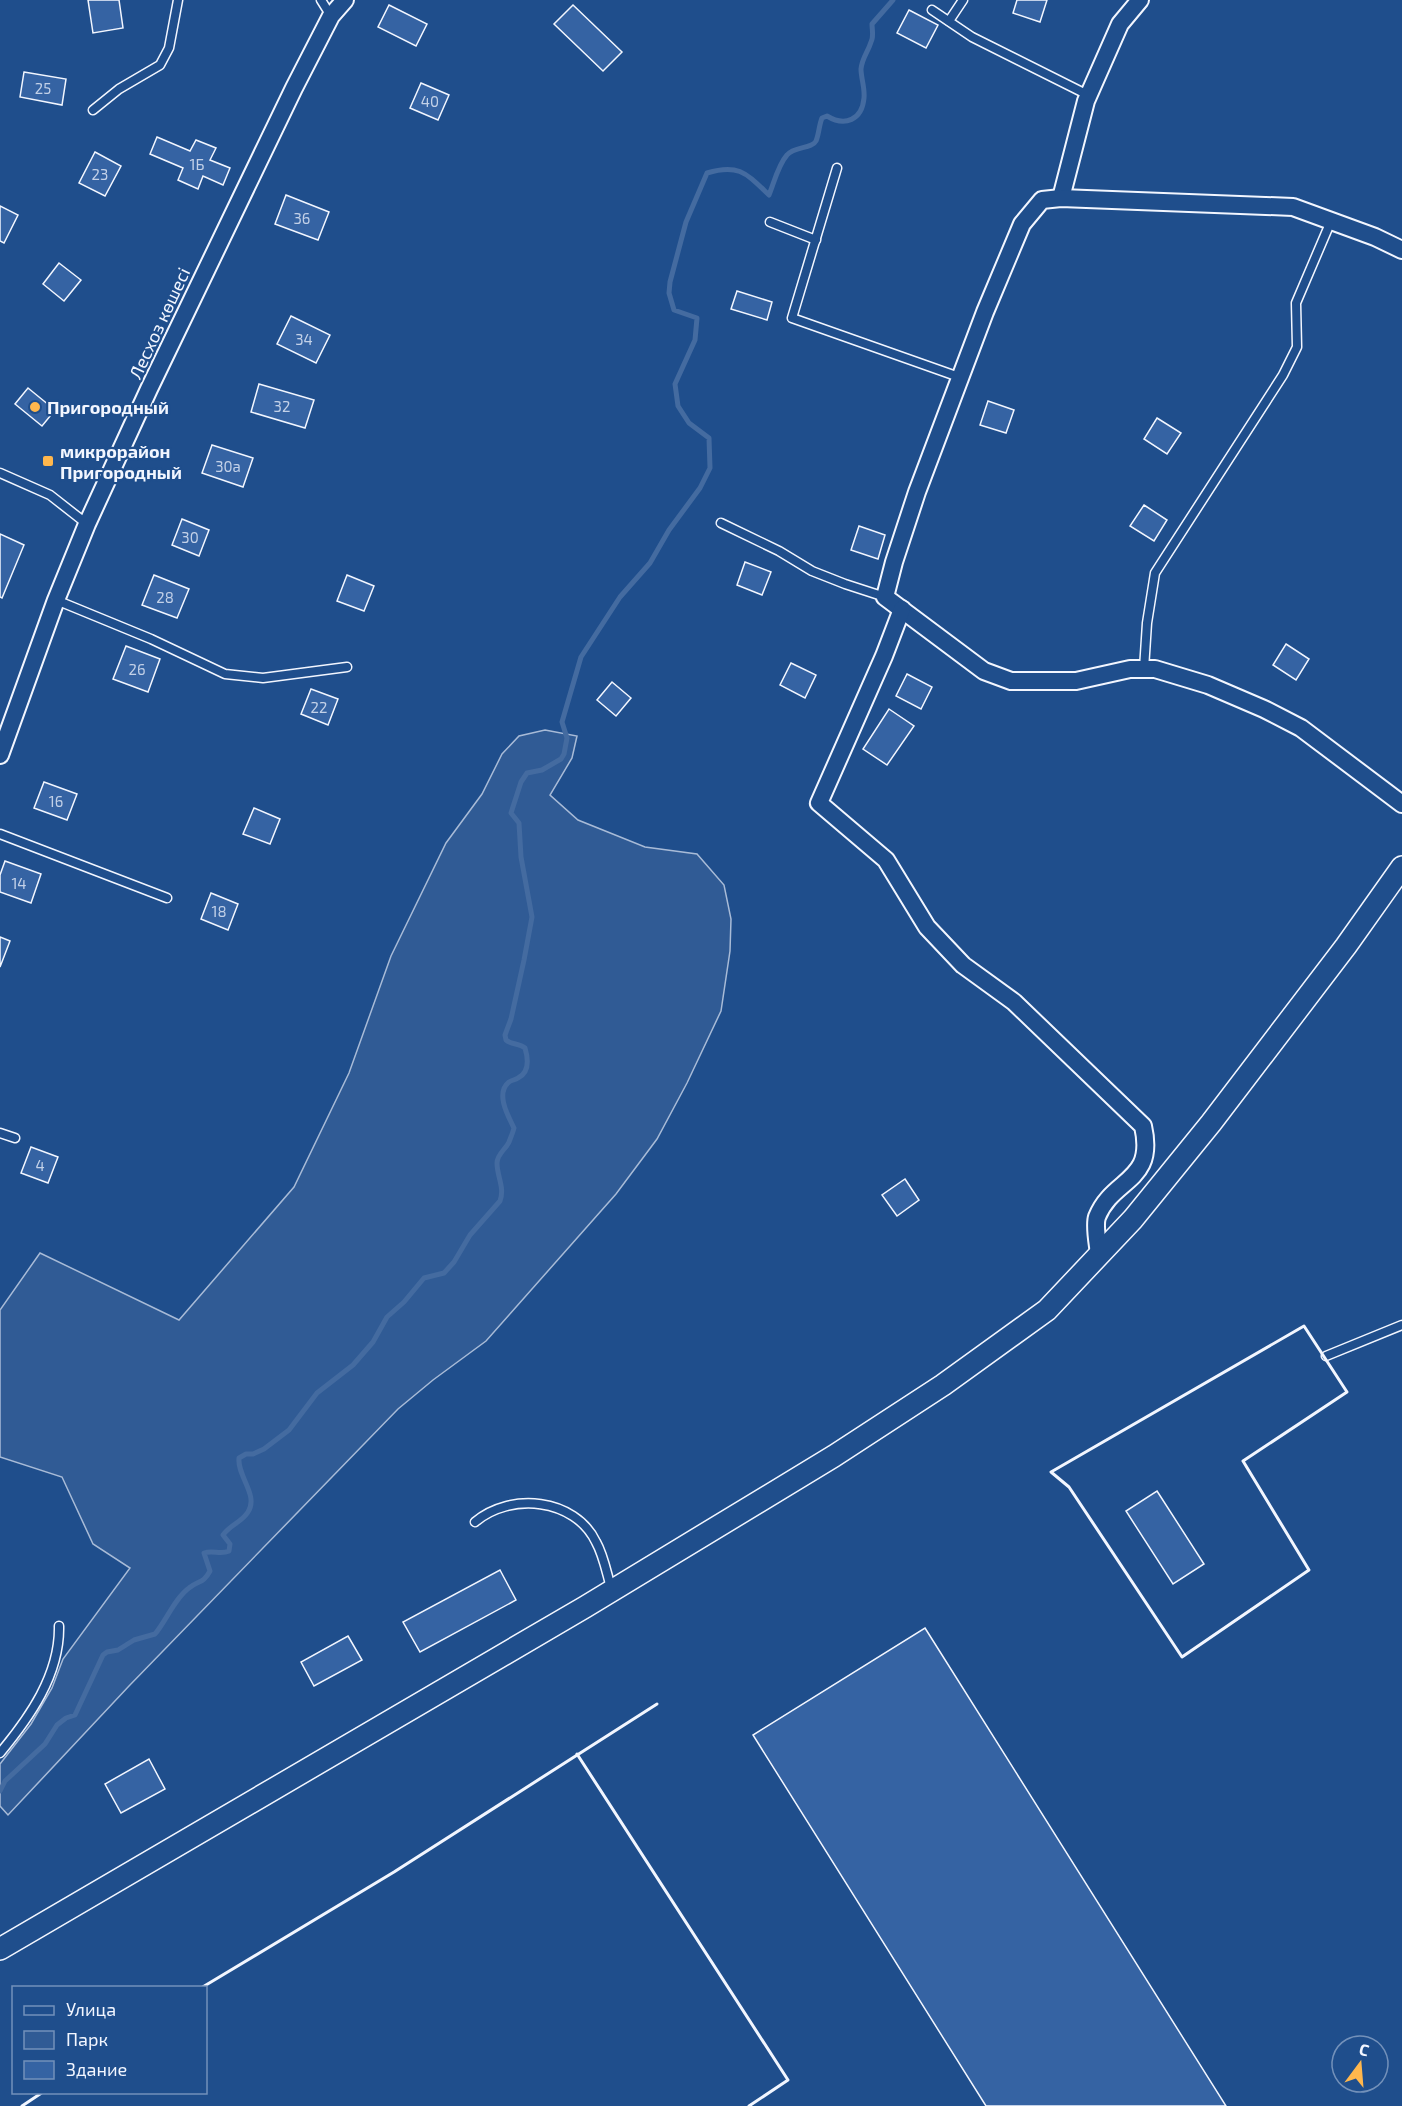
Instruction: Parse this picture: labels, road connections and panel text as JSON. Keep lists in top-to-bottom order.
{
  "streets": {
    "street": ["Лесхоз көшесі"]
  },
  "places": {
    "other": ["Пригородный"],
    "transit": ["микрорайон Пригородный"]
  },
  "house_numbers": [
    "25",
    "40",
    "1Б",
    "23",
    "36",
    "34",
    "32",
    "30а",
    "30",
    "28",
    "26",
    "22",
    "16",
    "14",
    "18",
    "4"
  ],
  "legend": ["Улица", "Парк", "Здание"],
  "north": "top"
}
